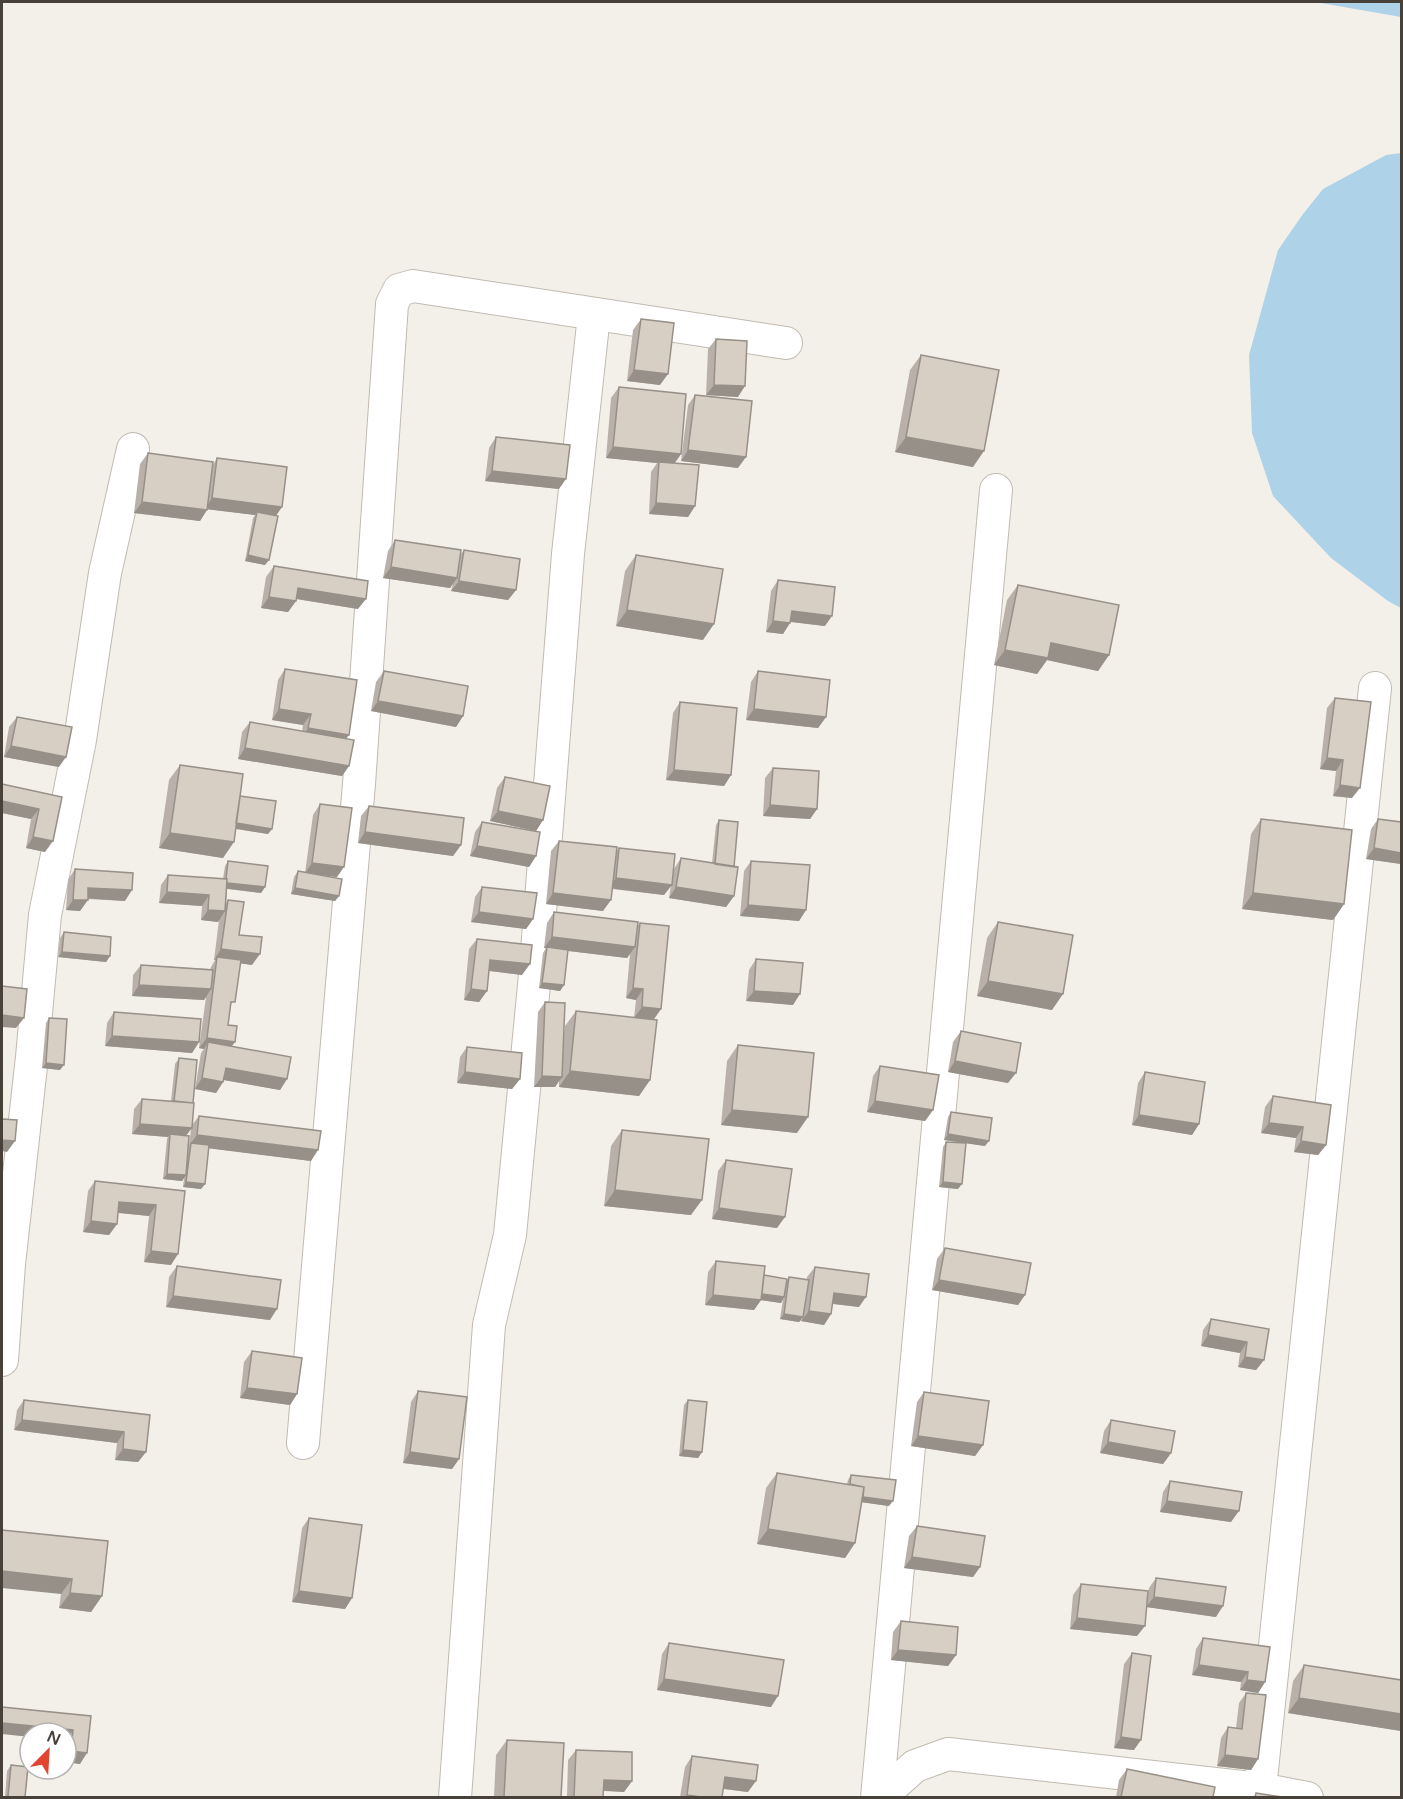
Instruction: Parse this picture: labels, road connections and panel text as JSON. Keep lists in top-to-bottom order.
{
  "north": "top right"
}
